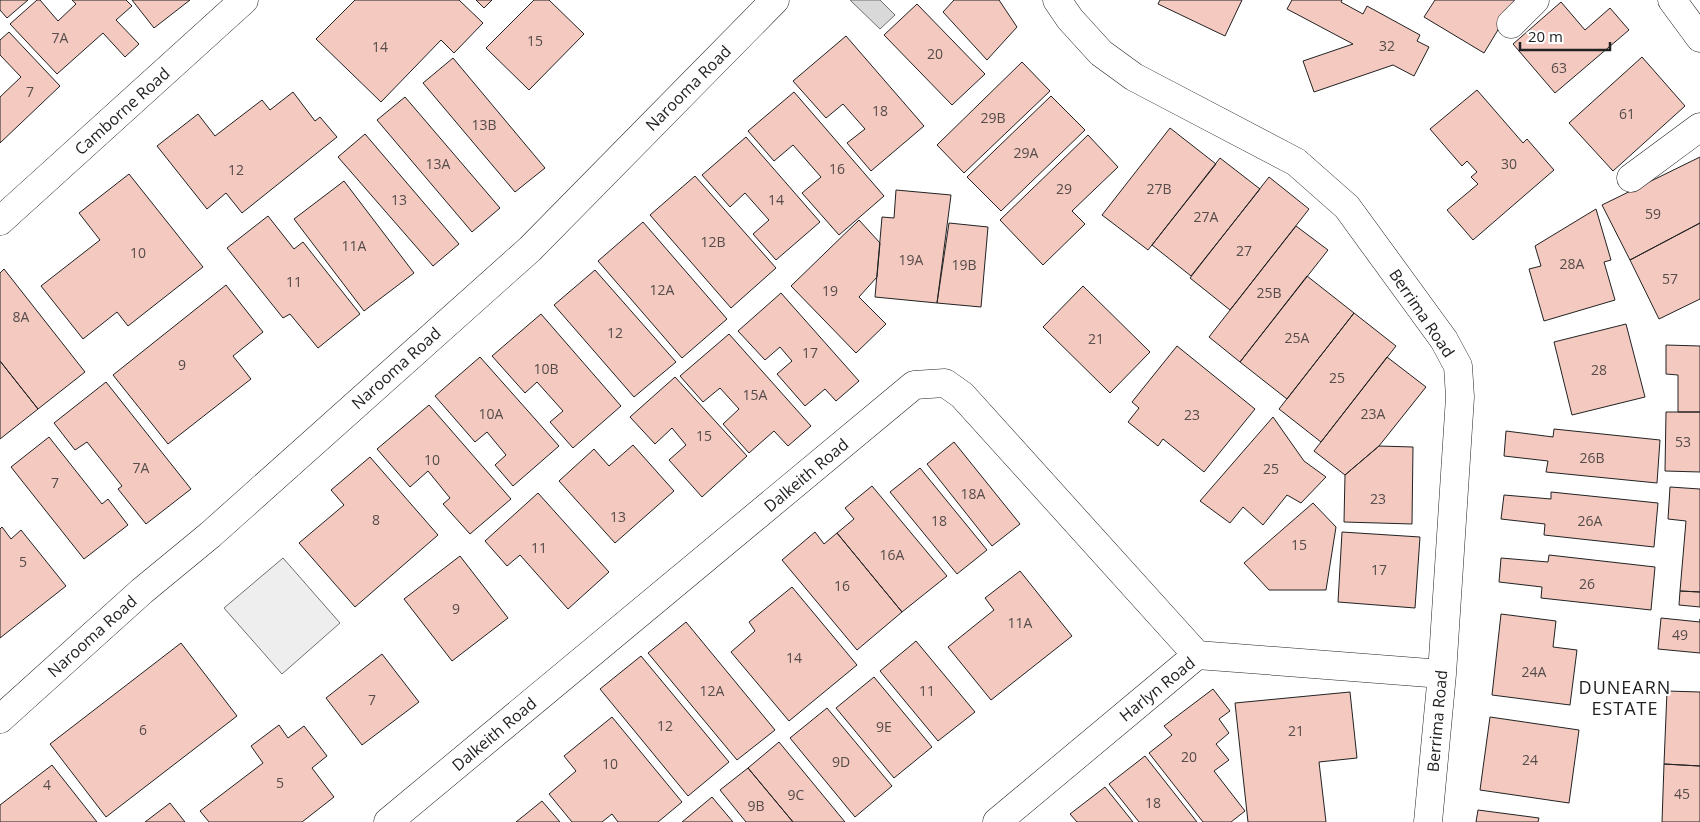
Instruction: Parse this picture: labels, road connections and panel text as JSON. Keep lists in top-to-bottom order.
{
  "streets": {
    "street": [
      "Narooma Road",
      "Camborne Road",
      "Berrima Road",
      "Dalkeith Road",
      "Harlyn Road"
    ]
  },
  "crossings": [
    ["Berrima Road", "Harlyn Road"],
    ["Dalkeith Road", "Harlyn Road"]
  ],
  "districts": ["DUNEARN ESTATE"],
  "house_numbers": [
    "7A",
    "15",
    "32",
    "14",
    "20",
    "63",
    "7",
    "18",
    "61",
    "29B",
    "13B",
    "29A",
    "13A",
    "30",
    "16",
    "12",
    "29",
    "27B",
    "13",
    "14",
    "59",
    "27A",
    "12B",
    "11A",
    "27",
    "10",
    "19A",
    "28A",
    "19B",
    "57",
    "11",
    "12A",
    "19",
    "25B",
    "8A",
    "12",
    "25A",
    "21",
    "17",
    "9",
    "10B",
    "28",
    "25",
    "15A",
    "10A",
    "23A",
    "23",
    "15",
    "53",
    "26B",
    "10",
    "7A",
    "25",
    "7",
    "18A",
    "23",
    "13",
    "8",
    "18",
    "26A",
    "15",
    "11",
    "16A",
    "5",
    "17",
    "26",
    "16",
    "9",
    "11A",
    "49",
    "14",
    "24A",
    "12A",
    "11",
    "7",
    "12",
    "9E",
    "6",
    "21",
    "20",
    "24",
    "9D",
    "10",
    "5",
    "4",
    "45",
    "9C",
    "18",
    "9B"
  ],
  "scale_bar": "20 m"
}
